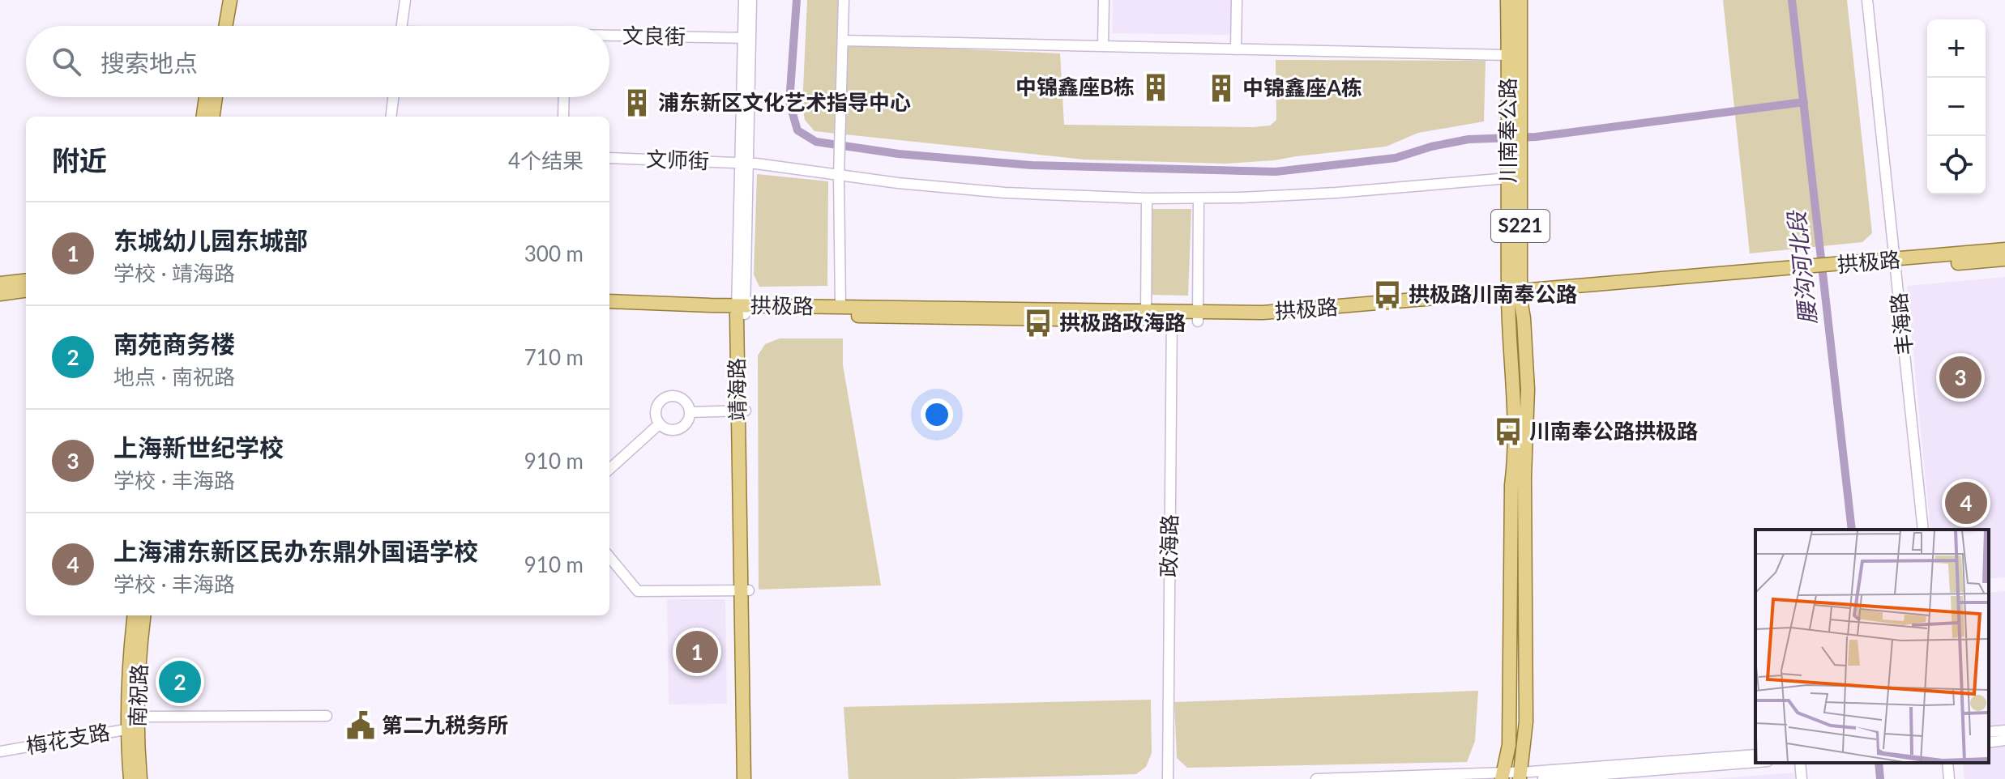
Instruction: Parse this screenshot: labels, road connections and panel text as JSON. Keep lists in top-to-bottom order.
{
  "streets": {
    "main road": [
      "川南奉公路",
      "S221",
      "拱极路",
      "靖海路",
      "南祝路"
    ],
    "street": [
      "文良街",
      "文师街",
      "丰海路",
      "政海路",
      "梅花支路"
    ]
  },
  "crossings": [
    ["文良街", "靖海路"],
    ["川南奉公路", "文师街"],
    ["川南奉公路", "拱极路"],
    ["文师街", "靖海路"],
    ["拱极路", "丰海路"],
    ["拱极路", "靖海路"],
    ["拱极路", "政海路"],
    ["南祝路", "梅花支路"]
  ],
  "water": ["腰沟河北段"],
  "places": {
    "building": ["中锦鑫座B栋", "中锦鑫座A栋", "浦东新区文化艺术指导中心"],
    "bus stop": ["拱极路川南奉公路", "拱极路政海路", "川南奉公路拱极路"],
    "public building": ["第二九税务所"]
  },
  "page": {
    "map_buttons": ["+", "−"],
    "search": "搜索地点",
    "heading": ["附近", "4个结果"],
    "list": [
      {
        "mark": "1",
        "name": "东城幼儿园东城部",
        "note": "学校 · 靖海路",
        "value": "300 m"
      },
      {
        "mark": "2",
        "name": "南苑商务楼",
        "note": "地点 · 南祝路",
        "value": "710 m"
      },
      {
        "mark": "3",
        "name": "上海新世纪学校",
        "note": "学校 · 丰海路",
        "value": "910 m"
      },
      {
        "mark": "4",
        "name": "上海浦东新区民办东鼎外国语学校",
        "note": "学校 · 丰海路",
        "value": "910 m"
      }
    ],
    "pins": [
      "3",
      "4",
      "1",
      "2"
    ]
  }
}
